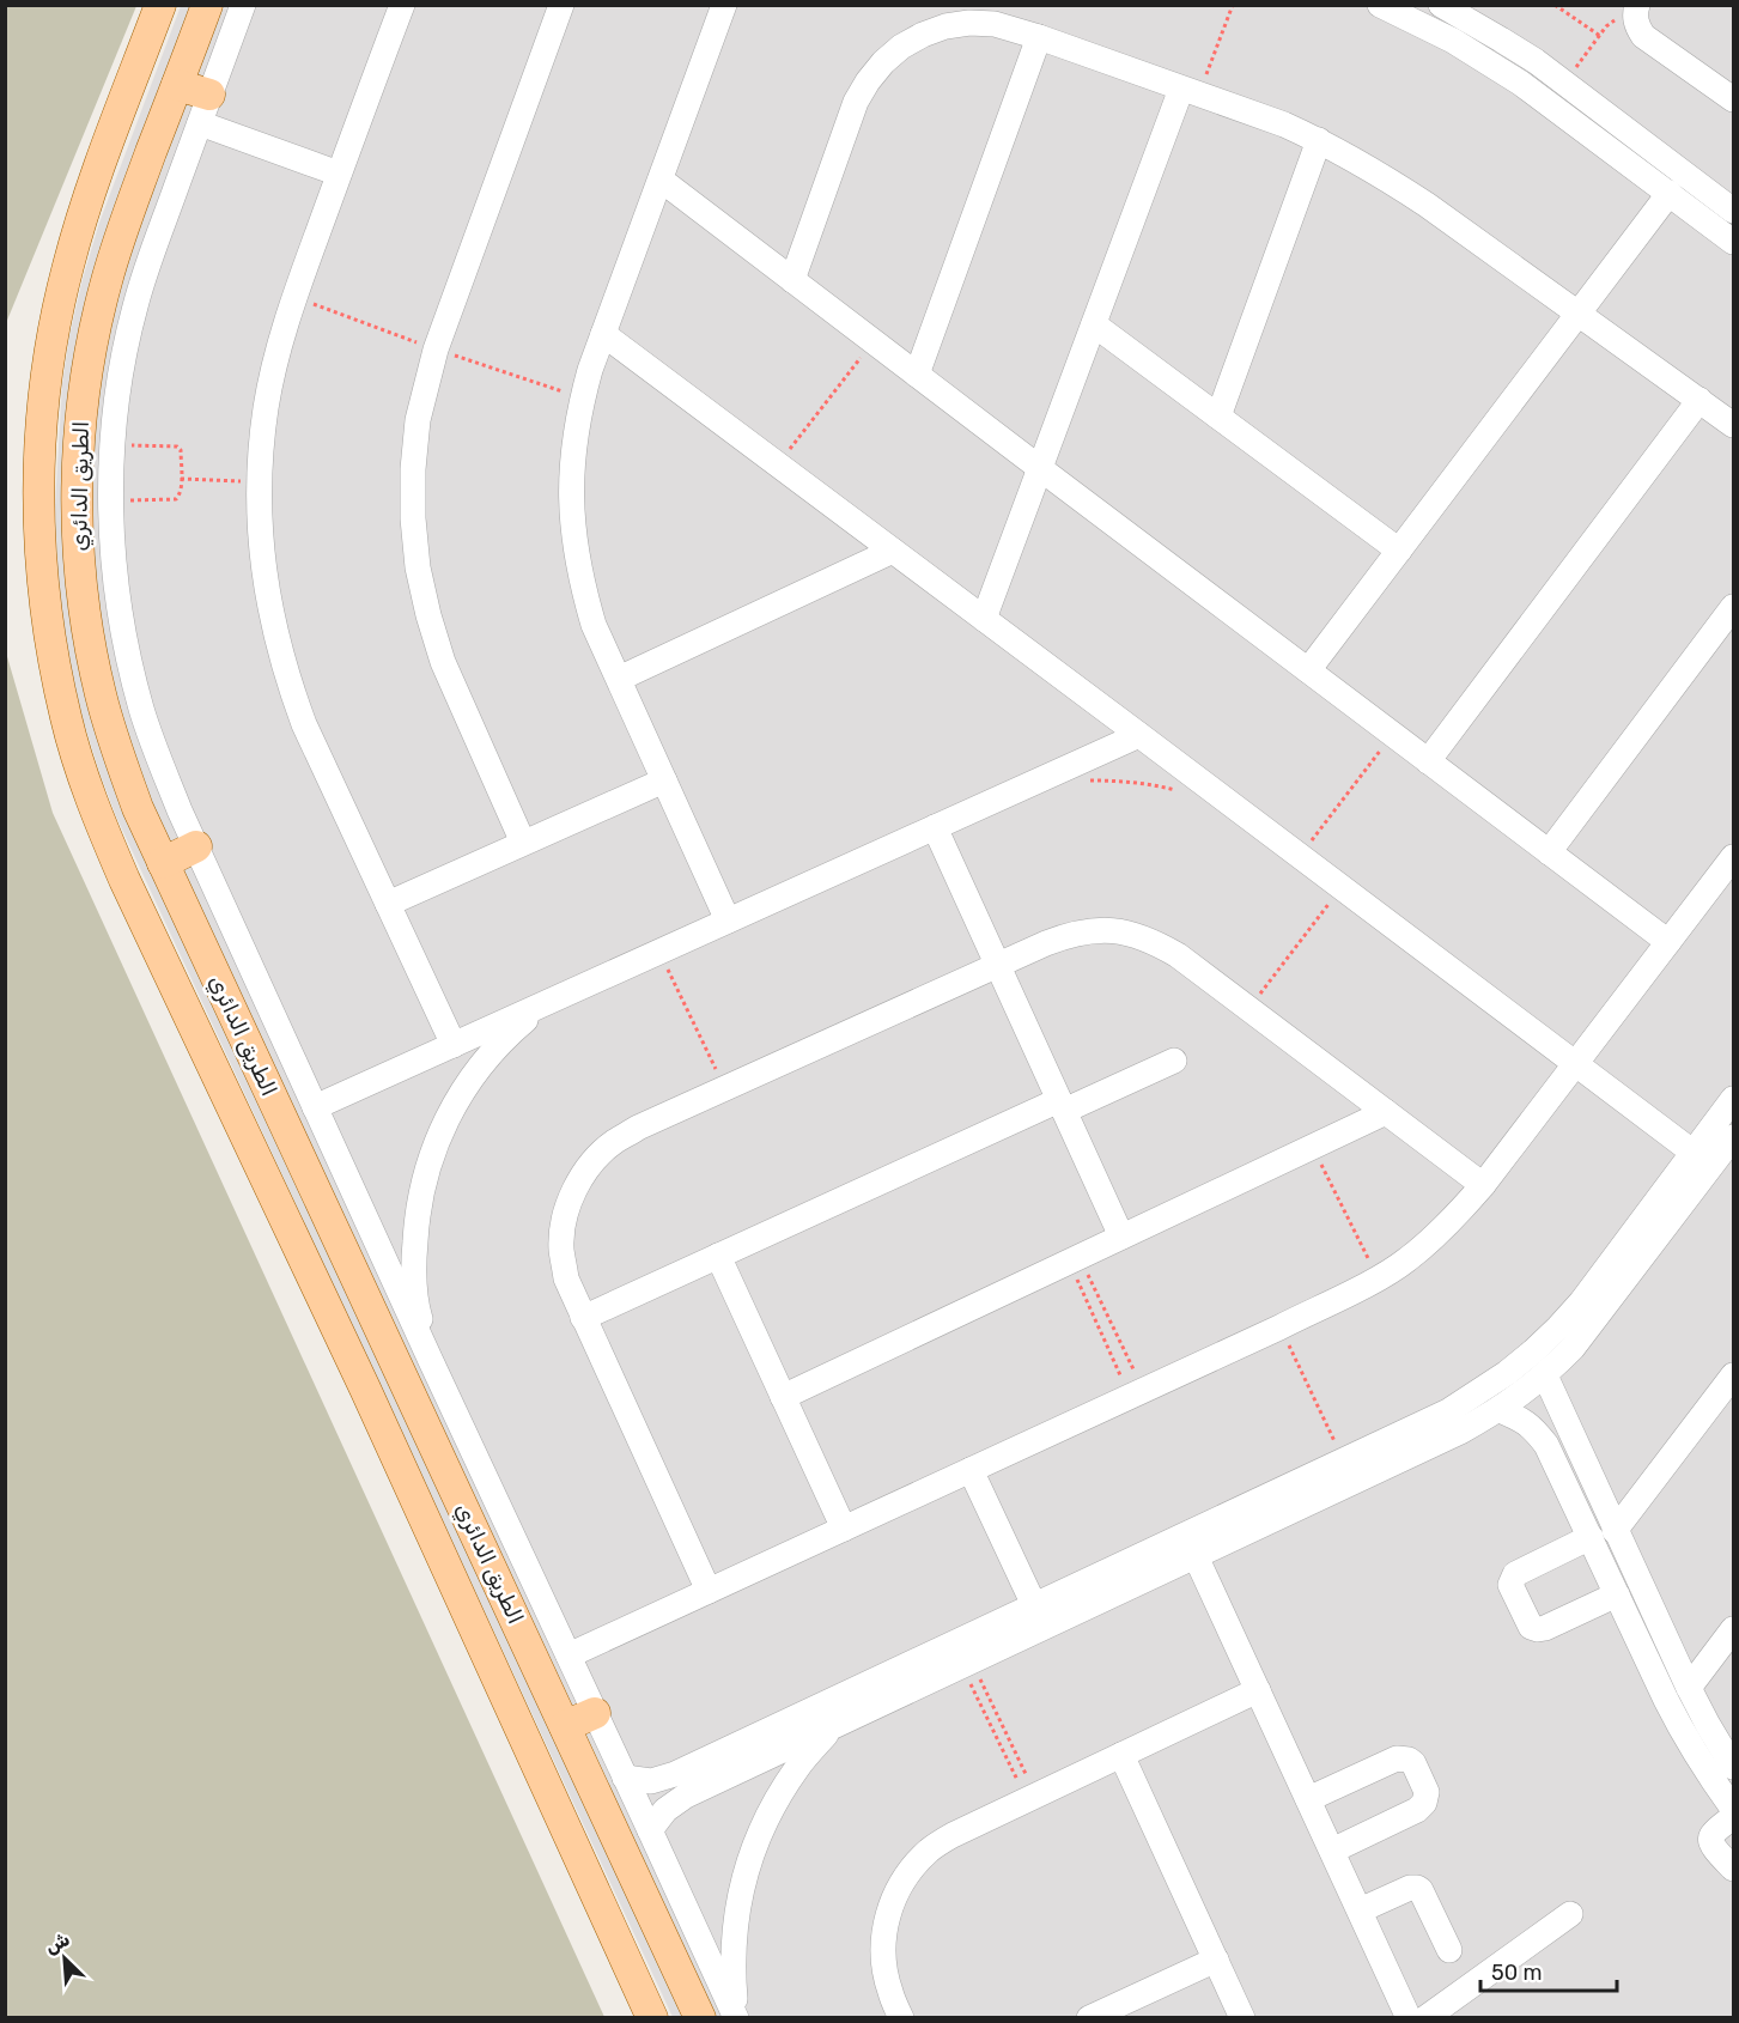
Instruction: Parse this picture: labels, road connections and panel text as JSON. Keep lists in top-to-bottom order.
{
  "streets": {
    "main road": ["الطريق الدائري"]
  },
  "scale_bar": "50 m",
  "north": "top left"
}
